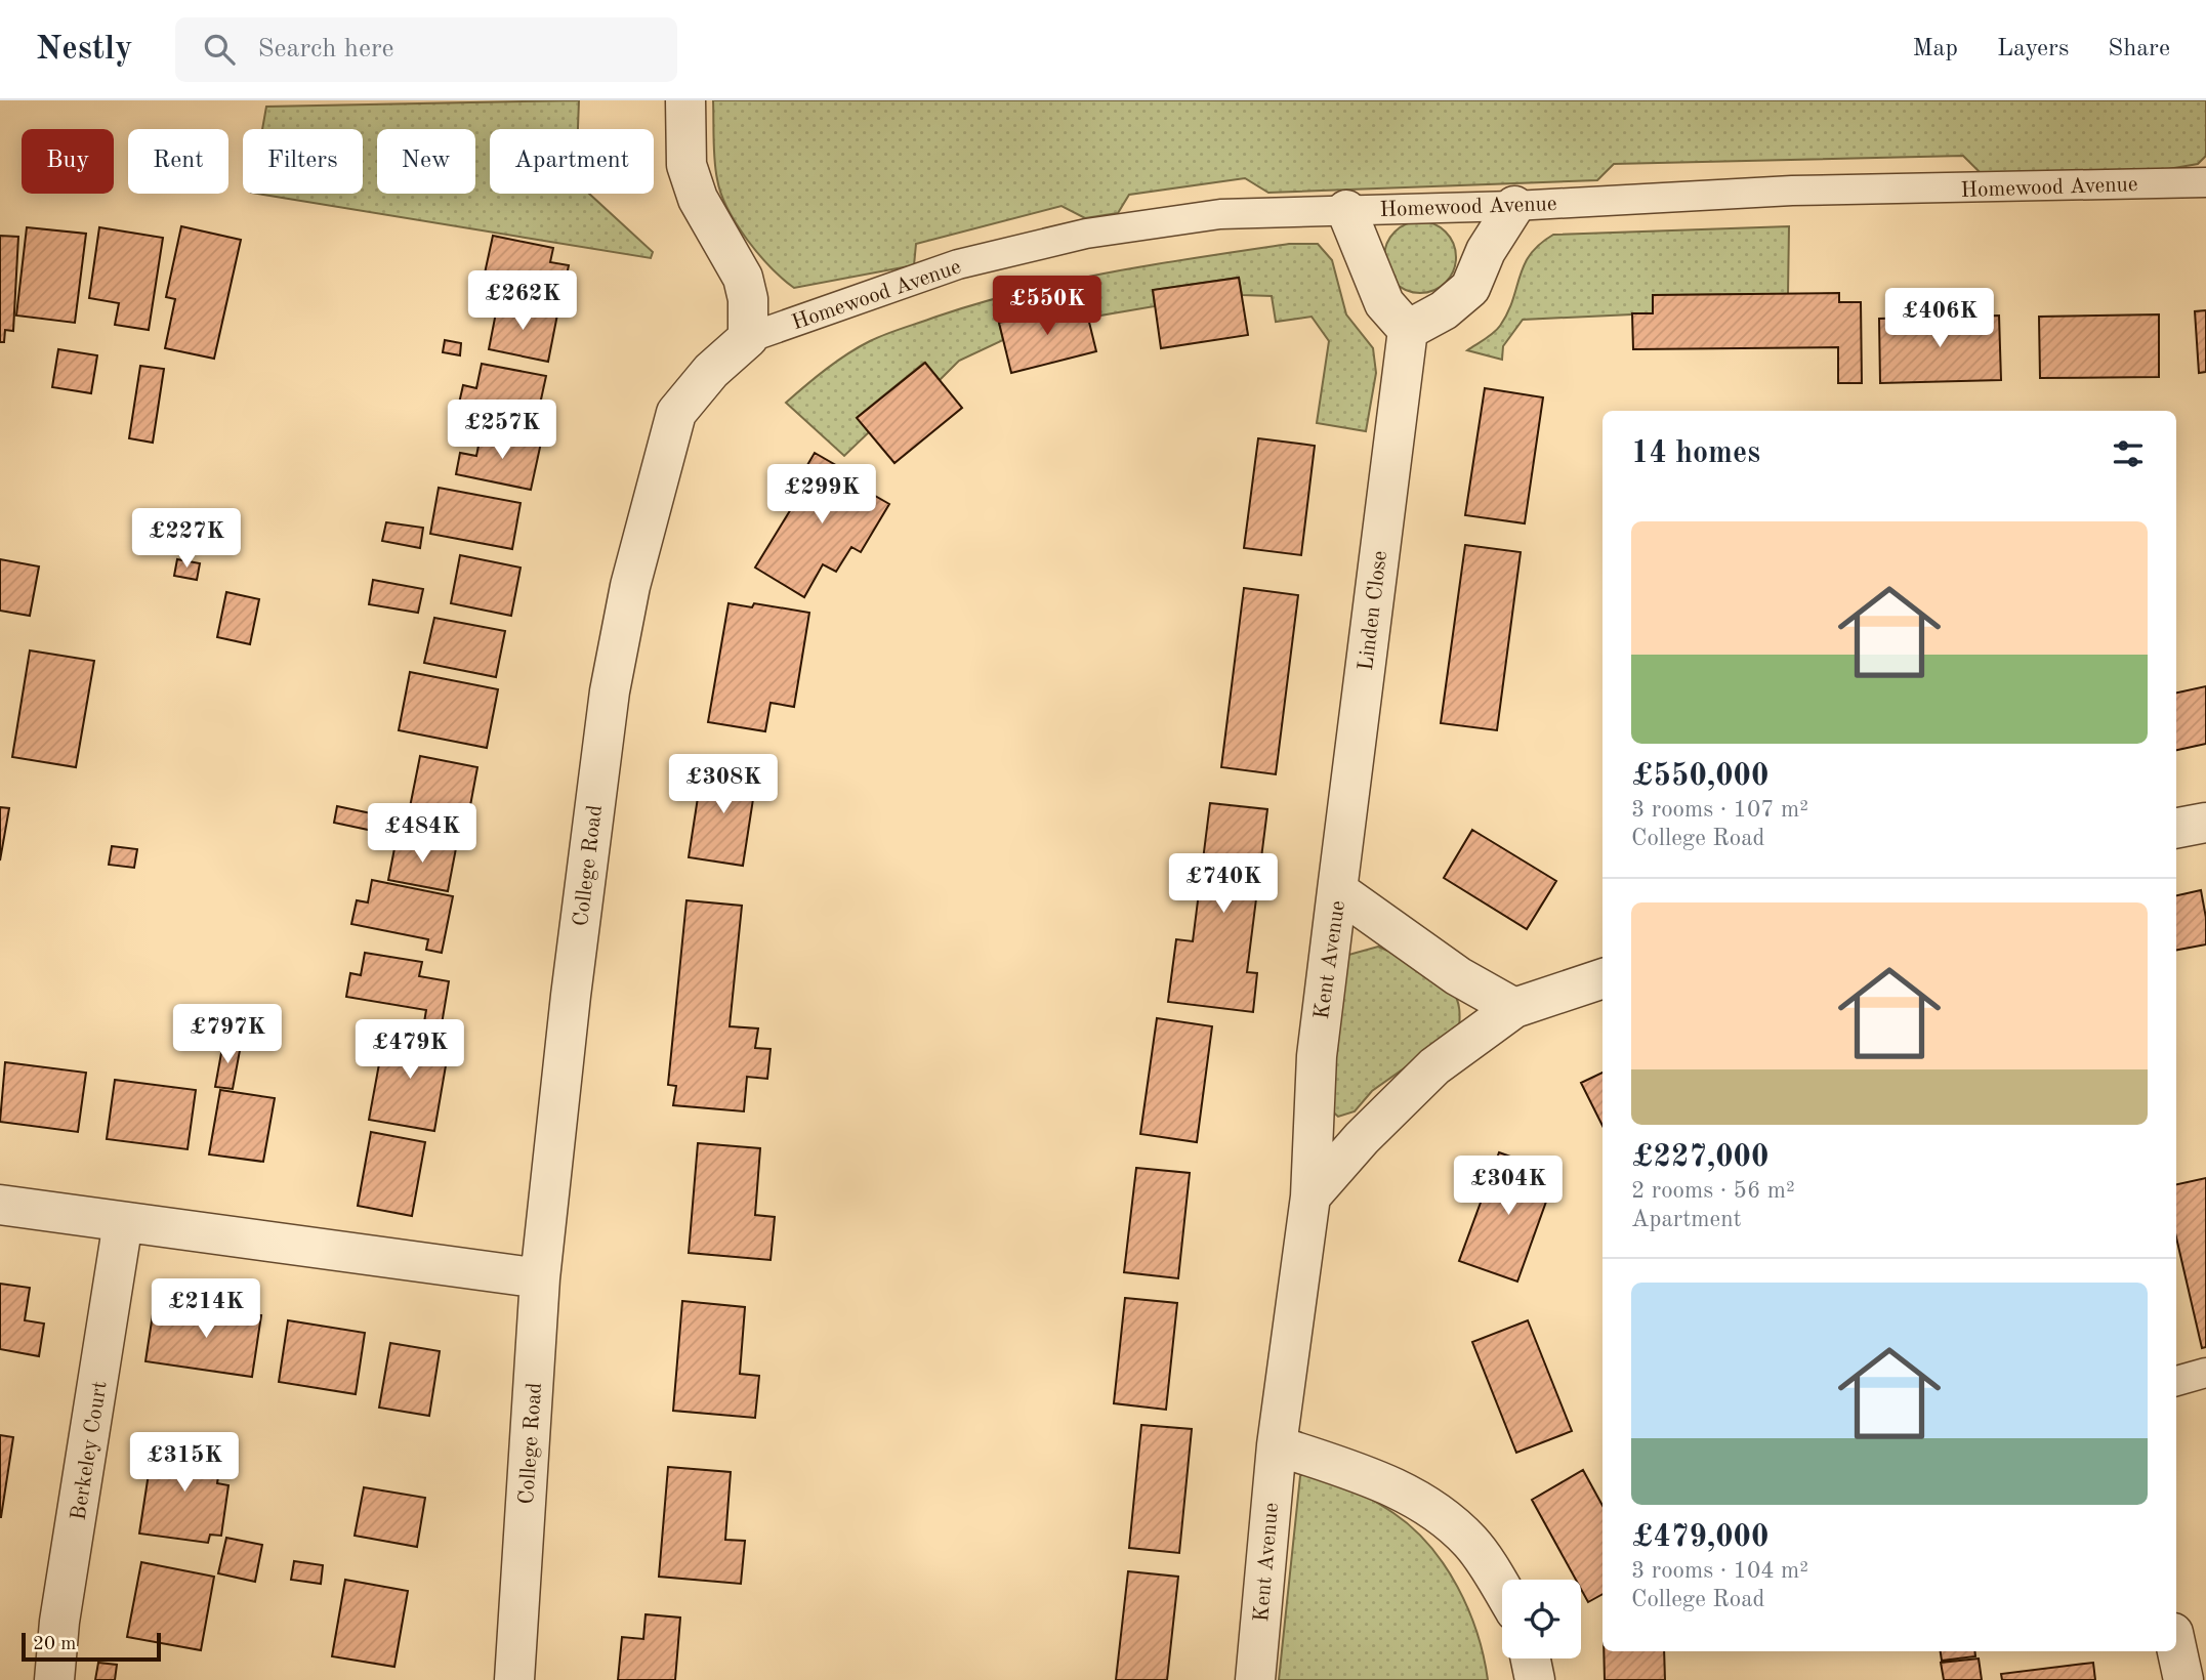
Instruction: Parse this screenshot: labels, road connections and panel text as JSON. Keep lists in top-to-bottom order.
{
  "streets": {
    "street": [
      "Linden Close",
      "College Road",
      "Kent Avenue",
      "Berkeley Court"
    ],
    "lane": ["Homewood Avenue"]
  },
  "crossings": [
    ["Homewood Avenue", "College Road"],
    ["Linden Close", "Kent Avenue"]
  ],
  "scale_bar": "20 m",
  "page": {
    "header": "Nestly",
    "search": "Search here",
    "nav": ["Map", "Layers", "Share"],
    "chip": [
      "Buy",
      "Rent",
      "Filters",
      "New",
      "Apartment"
    ],
    "price": [
      "£262K",
      "£550K",
      "£406K",
      "£257K",
      "£299K",
      "£227K",
      "£308K",
      "£484K",
      "£740K",
      "£797K",
      "£479K",
      "£304K",
      "£214K",
      "£315K"
    ],
    "heading": "14 homes",
    "list": [
      {
        "name": "£550,000",
        "note": "3 rooms · 107 m² · College Road"
      },
      {
        "name": "£227,000",
        "note": "2 rooms · 56 m² · Apartment"
      },
      {
        "name": "£479,000",
        "note": "3 rooms · 104 m² · College Road"
      }
    ],
    "scale": "20 m"
  }
}
